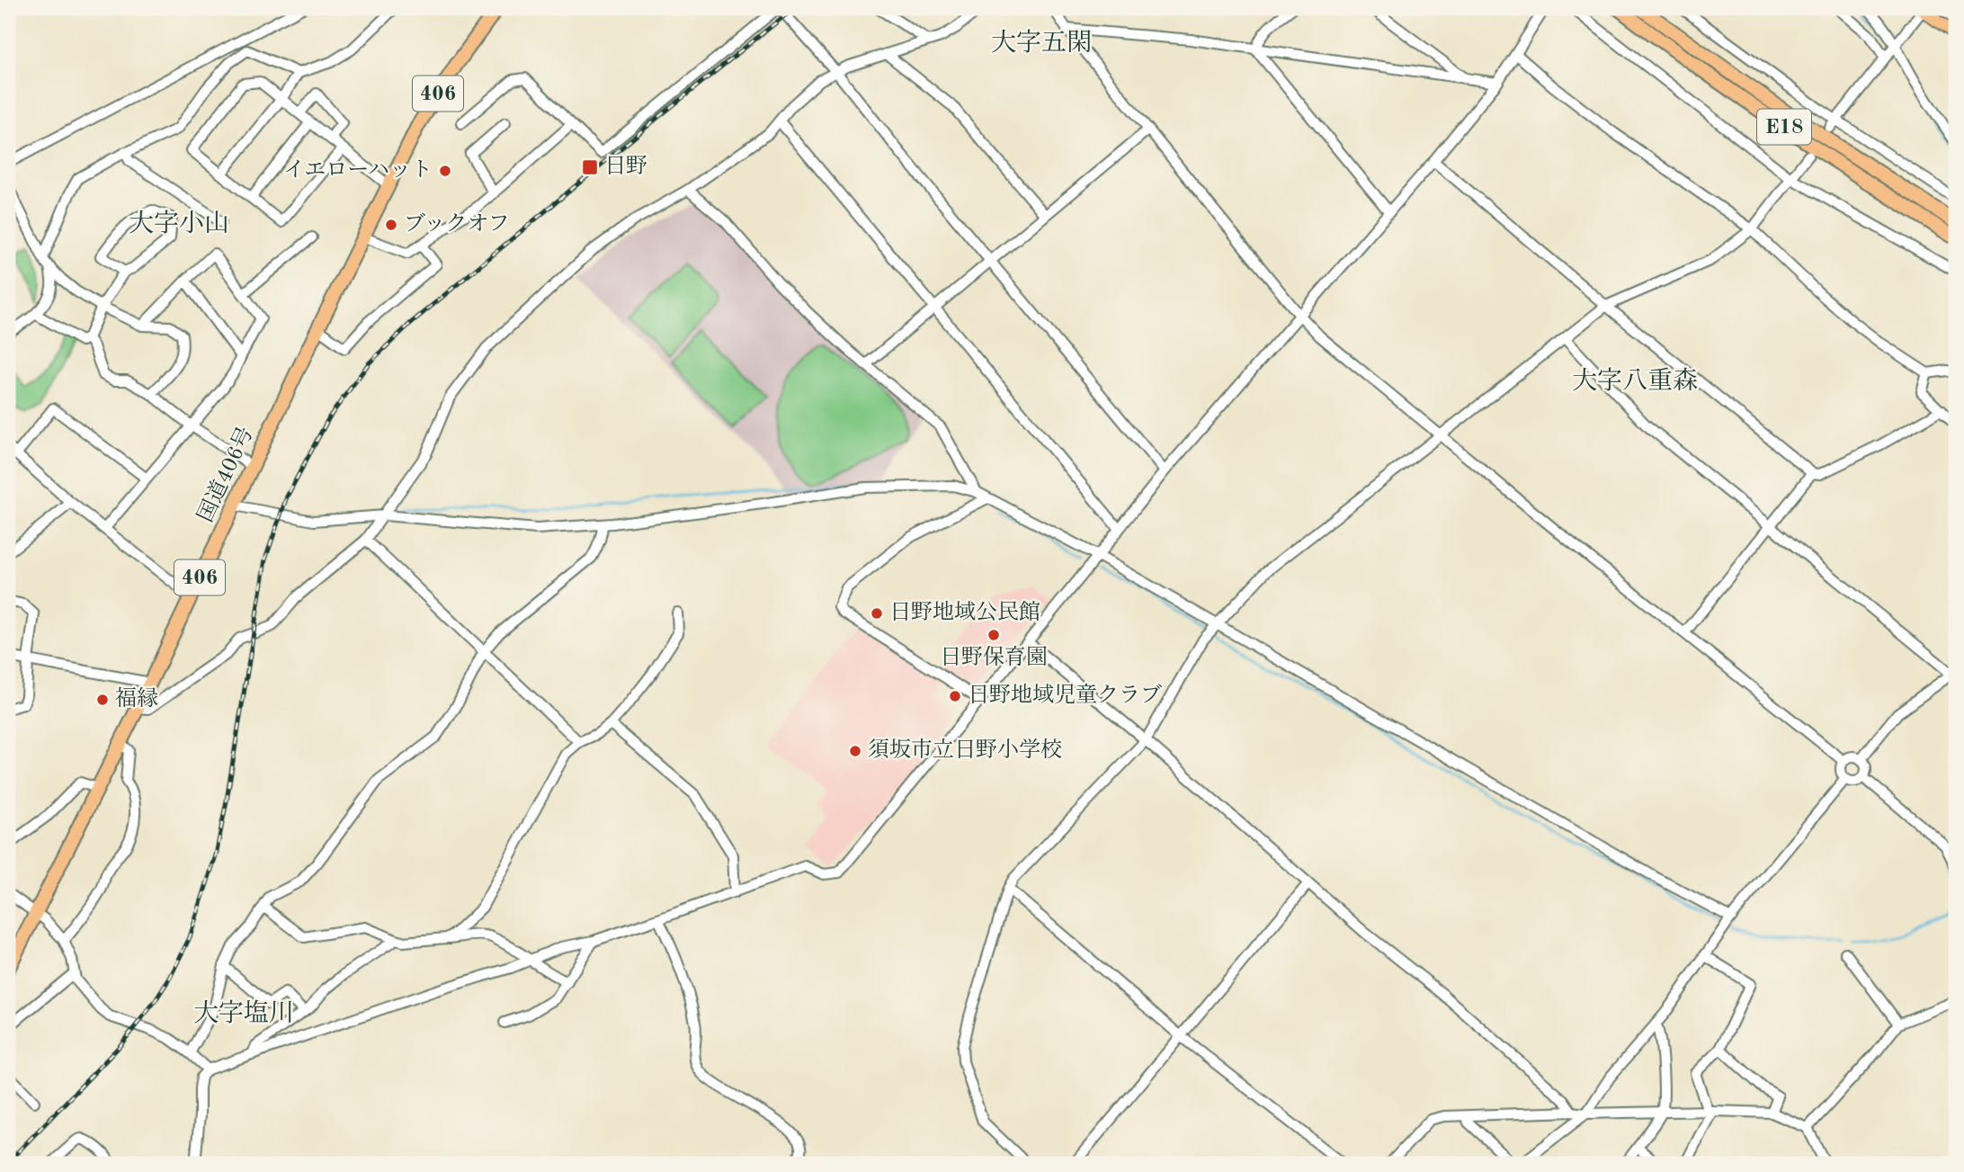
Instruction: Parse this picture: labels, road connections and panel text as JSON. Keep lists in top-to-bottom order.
{
  "streets": {
    "highway": ["406", "E18", "国道406号"]
  },
  "districts": [
    "大字五閑",
    "大字小山",
    "大字八重森",
    "大字塩川"
  ],
  "places": {
    "transit": ["日野"],
    "other": [
      "イエローハット",
      "ブックオフ",
      "日野地域公民館",
      "日野保育園",
      "日野地域児童クラブ",
      "福縁",
      "須坂市立日野小学校"
    ]
  }
}
